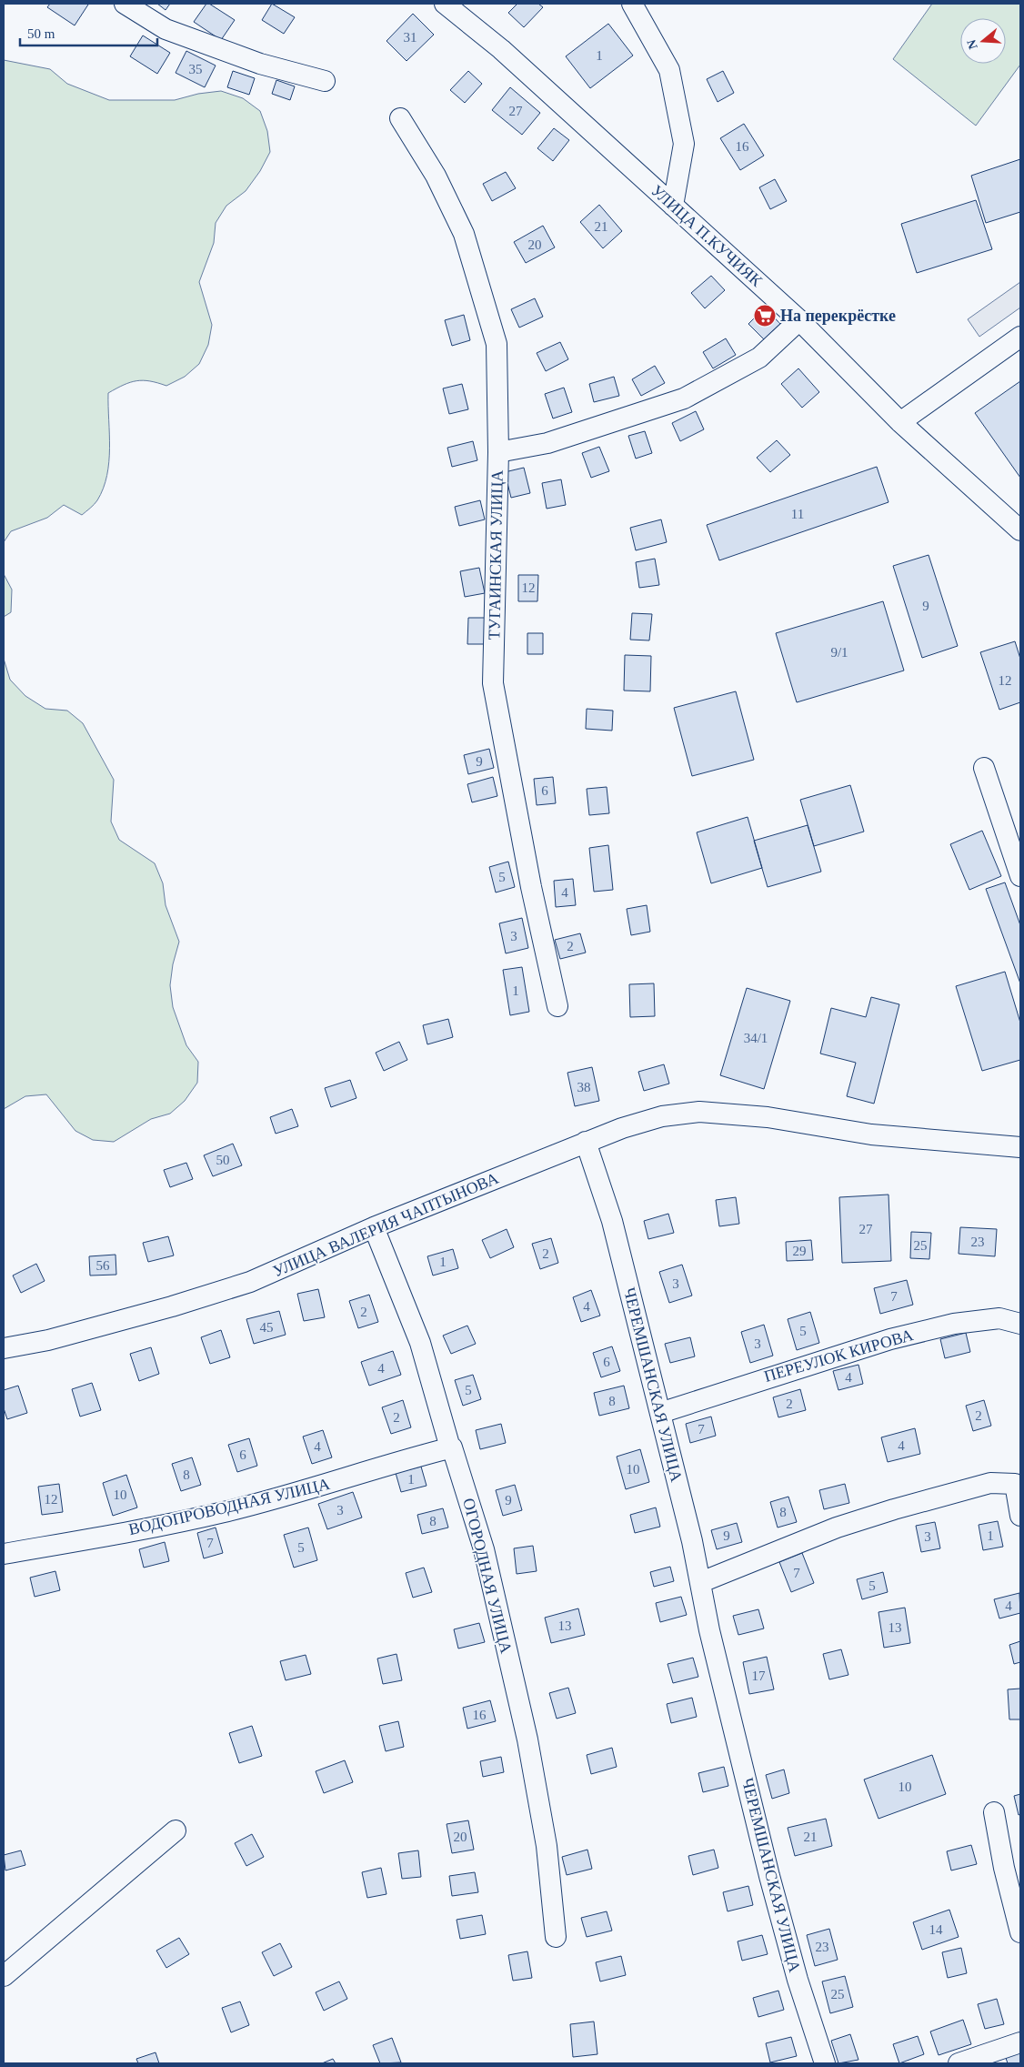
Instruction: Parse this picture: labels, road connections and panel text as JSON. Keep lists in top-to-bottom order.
{
  "streets": {
    "street": [
      "УЛИЦА П.КУЧИЯК",
      "ТУГАИНСКАЯ УЛИЦА",
      "УЛИЦА ВАЛЕРИЯ ЧАПТЫНОВА",
      "ПЕРЕУЛОК КИРОВА",
      "ЧЕРЕМШАНСКАЯ УЛИЦА",
      "ВОДОПРОВОДНАЯ УЛИЦА",
      "ОГОРОДНАЯ УЛИЦА"
    ]
  },
  "crossings": [
    ["УЛИЦА ВАЛЕРИЯ ЧАПТЫНОВА", "ЧЕРЕМШАНСКАЯ УЛИЦА"],
    ["УЛИЦА ВАЛЕРИЯ ЧАПТЫНОВА", "ОГОРОДНАЯ УЛИЦА"],
    ["ПЕРЕУЛОК КИРОВА", "ЧЕРЕМШАНСКАЯ УЛИЦА"],
    ["ВОДОПРОВОДНАЯ УЛИЦА", "ОГОРОДНАЯ УЛИЦА"]
  ],
  "places": {
    "supermarket": ["На перекрёстке"]
  },
  "house_numbers": [
    "31",
    "1",
    "35",
    "27",
    "16",
    "21",
    "20",
    "11",
    "12",
    "9",
    "9/1",
    "12",
    "9",
    "6",
    "5",
    "4",
    "3",
    "2",
    "1",
    "34/1",
    "38",
    "50",
    "27",
    "23",
    "25",
    "29",
    "2",
    "1",
    "56",
    "3",
    "7",
    "4",
    "2",
    "45",
    "5",
    "3",
    "6",
    "4",
    "4",
    "5",
    "8",
    "2",
    "2",
    "2",
    "7",
    "4",
    "4",
    "6",
    "10",
    "8",
    "1",
    "10",
    "12",
    "9",
    "3",
    "8",
    "8",
    "9",
    "1",
    "3",
    "7",
    "5",
    "7",
    "5",
    "4",
    "13",
    "13",
    "17",
    "16",
    "10",
    "20",
    "21",
    "14",
    "23",
    "25"
  ],
  "scale_bar": "50 m",
  "north": "left"
}
